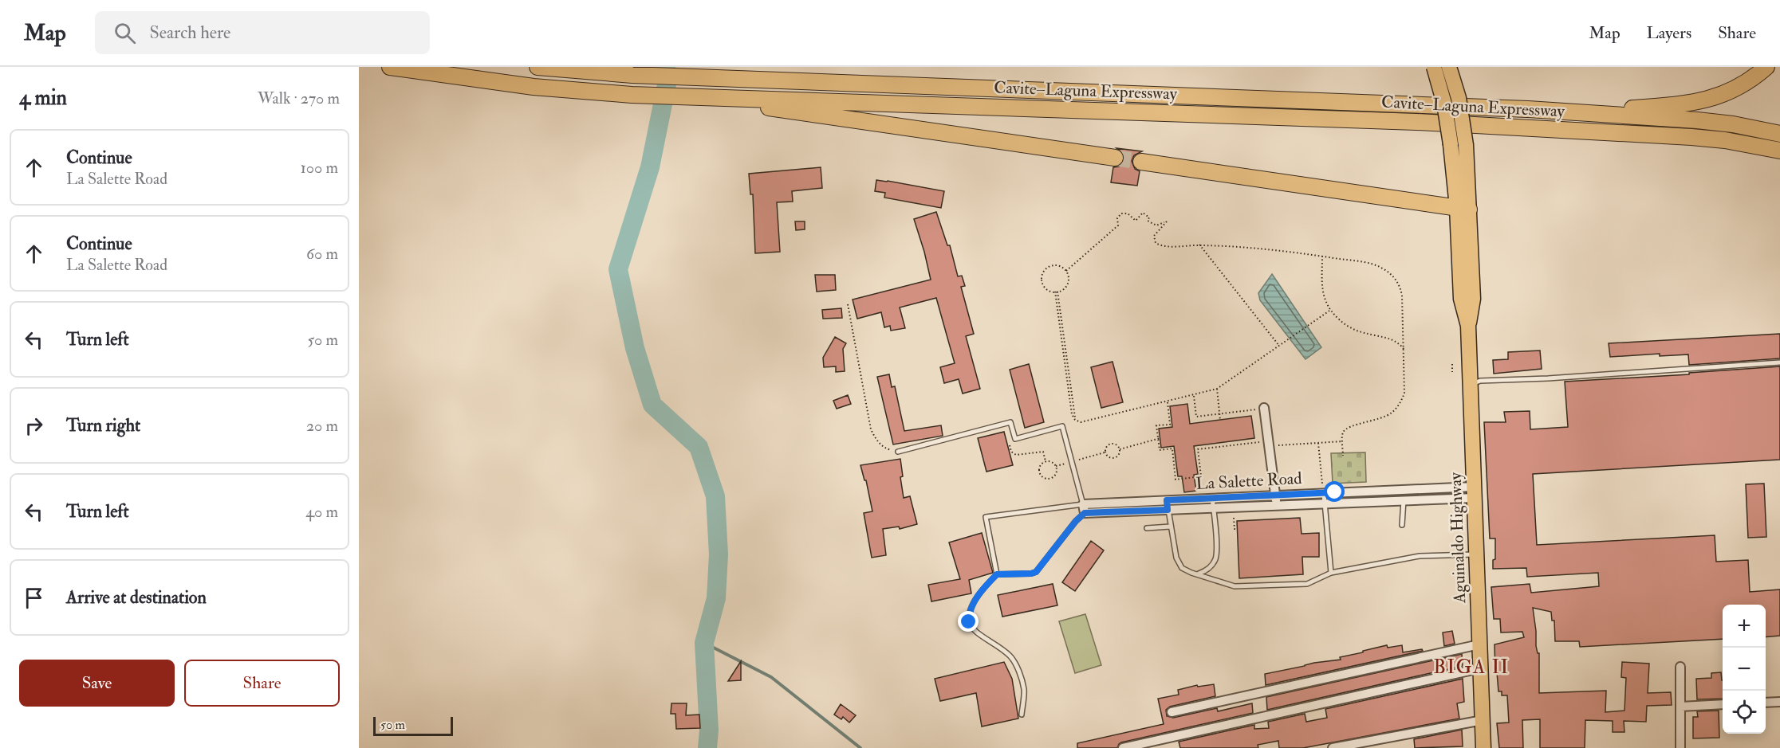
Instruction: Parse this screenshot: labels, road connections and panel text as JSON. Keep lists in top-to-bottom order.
{
  "streets": {
    "highway": ["Cavite–Laguna Expressway"],
    "main road": ["Aguinaldo Highway"],
    "street": ["La Salette Road"]
  },
  "crossings": [
    ["La Salette Road", "Aguinaldo Highway"]
  ],
  "districts": ["BIGA II"],
  "scale_bar": "50 m",
  "page": {
    "header": "Map",
    "search": "Search here",
    "nav": ["Map", "Layers", "Share"],
    "heading": ["4 min", "Walk · 270 m"],
    "list": [
      ["Continue", "La Salette Road", "100 m"],
      ["Continue", "La Salette Road", "60 m"],
      ["Turn left", "50 m"],
      ["Turn right", "20 m"],
      ["Turn left", "40 m"],
      "Arrive at destination"
    ],
    "map_buttons": ["+", "−"],
    "buttons": ["Save", "Share"],
    "scale": "50 m"
  }
}
